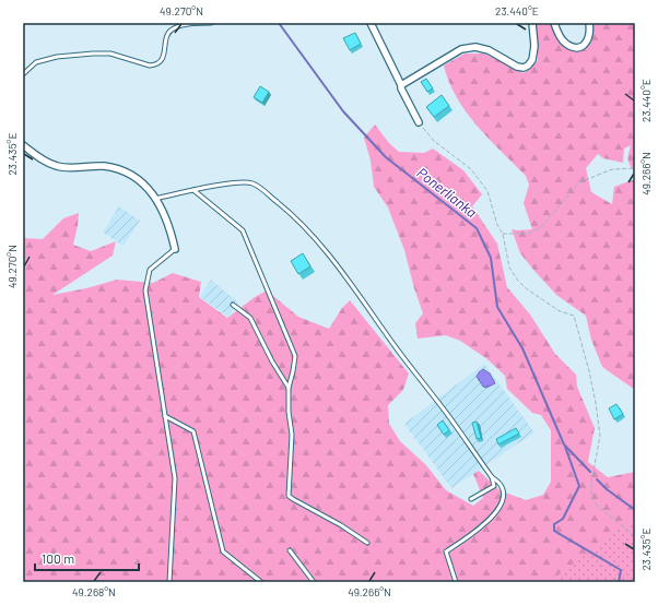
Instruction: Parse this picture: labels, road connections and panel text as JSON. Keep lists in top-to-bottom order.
{
  "water": ["Ponerlianka"],
  "scale_bar": "100 m",
  "coordinates": [
    "49.270°N",
    "23.440°E",
    "23.435°E",
    "49.266°N",
    "49.268°N"
  ]
}
